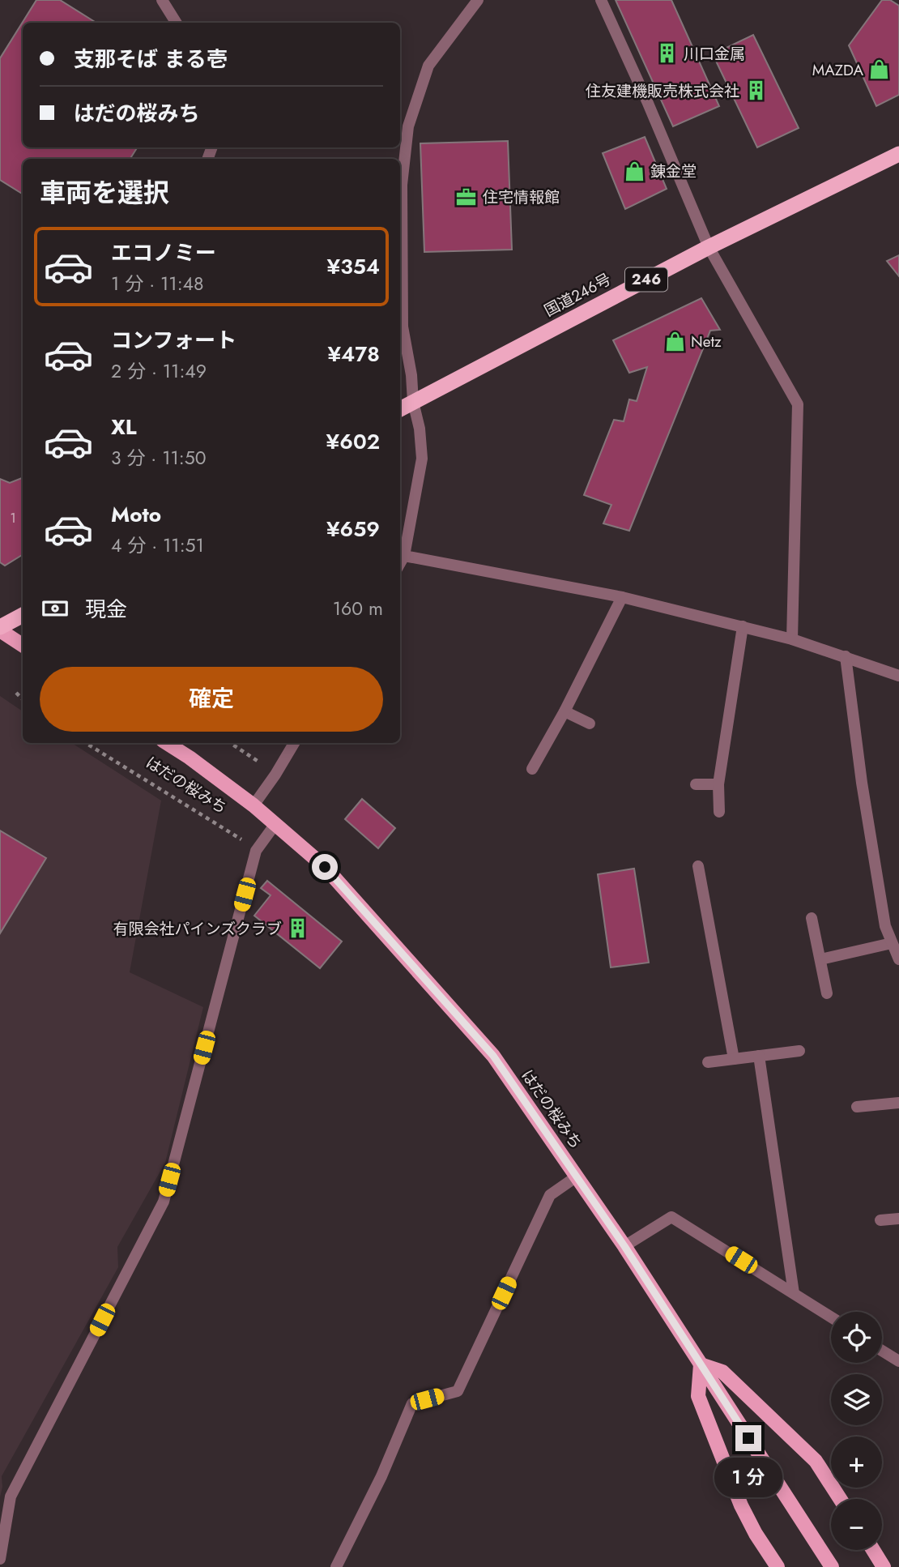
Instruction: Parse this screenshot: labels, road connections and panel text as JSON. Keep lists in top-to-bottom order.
{
  "streets": {
    "highway": ["246", "国道246号"],
    "main road": ["はだの桜みち"]
  },
  "places": {
    "building": ["川口金属", "住友建機販売株式会社", "有限会社パインズクラブ"],
    "shop": ["MAZDA", "錬金堂", "Netz"],
    "office": ["住宅情報館"]
  },
  "house_numbers": ["1"],
  "page": {
    "banner": ["支那そば まる壱", "はだの桜みち"],
    "heading": "車両を選択",
    "list": [
      {
        "name": "エコノミー",
        "note": "1 分 · 11:48",
        "value": "¥354"
      },
      {
        "name": "コンフォート",
        "note": "2 分 · 11:49",
        "value": "¥478"
      },
      {
        "name": "XL",
        "note": "3 分 · 11:50",
        "value": "¥602"
      },
      {
        "name": "Moto",
        "note": "4 分 · 11:51",
        "value": "¥659"
      }
    ],
    "pay": ["現金", "160 m"],
    "buttons": "確定",
    "map_buttons": ["+", "−"],
    "bubble": "1 分"
  }
}
